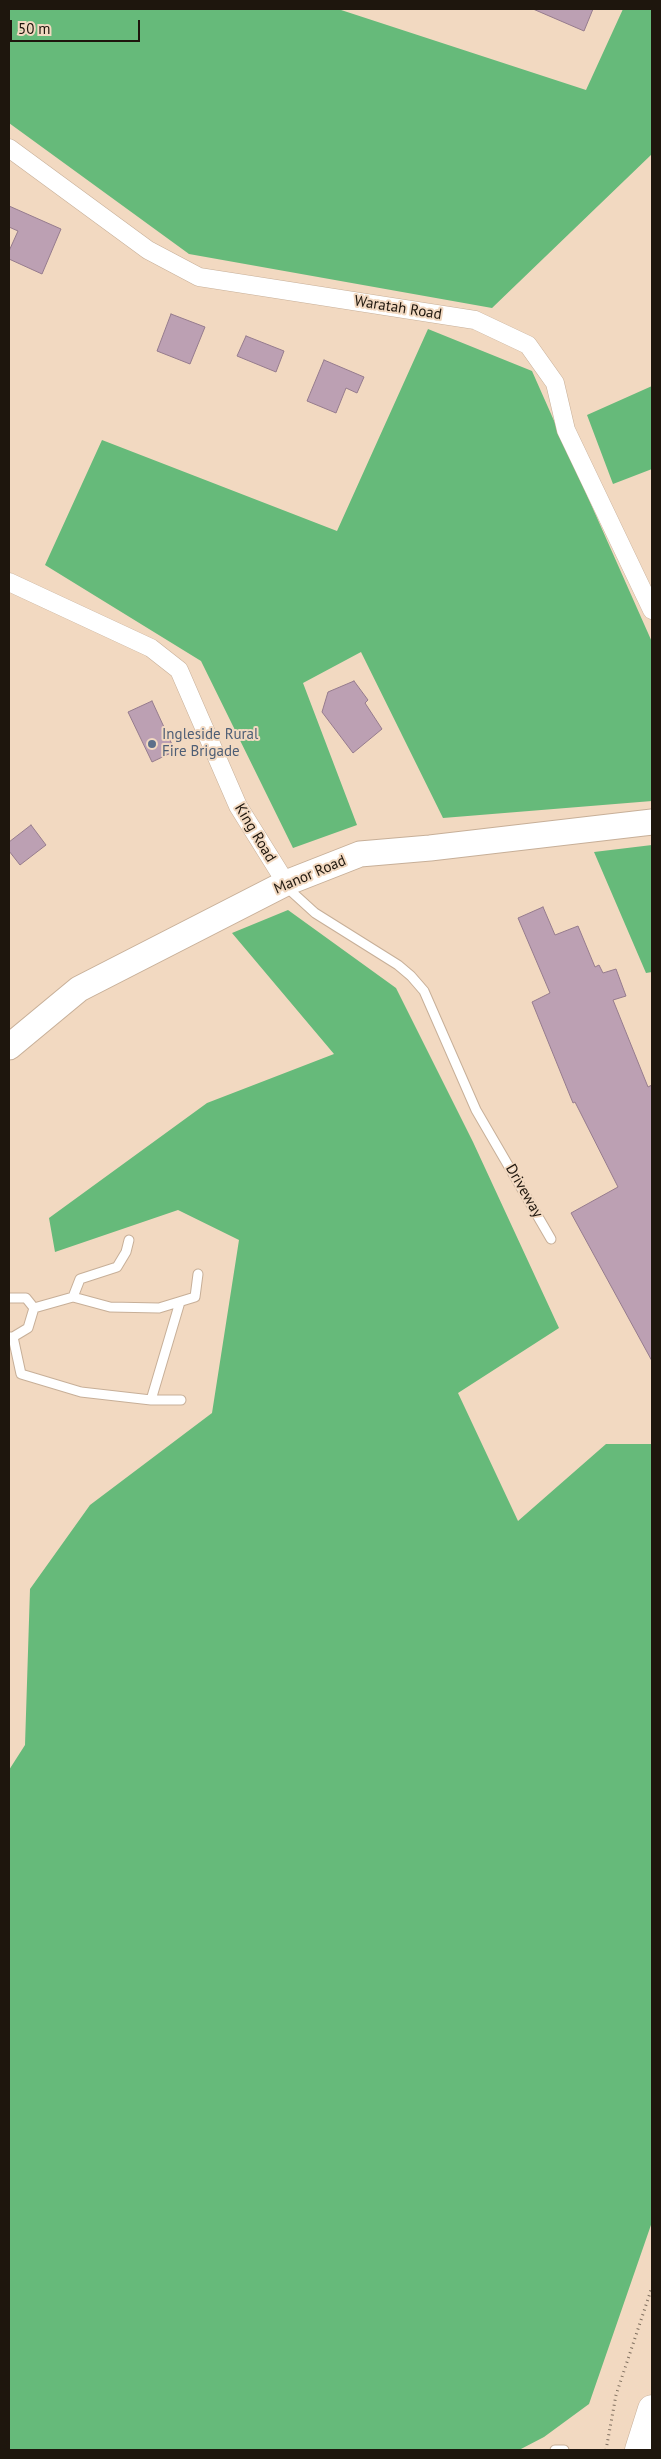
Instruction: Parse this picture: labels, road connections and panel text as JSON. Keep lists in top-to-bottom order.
{
  "streets": {
    "street": ["Waratah Road", "King Road", "Manor Road"],
    "lane": ["Driveway"]
  },
  "crossings": [
    ["King Road", "Manor Road"],
    ["King Road", "Driveway"]
  ],
  "places": ["Ingleside Rural Fire Brigade"],
  "scale_bar": "50 m"
}
